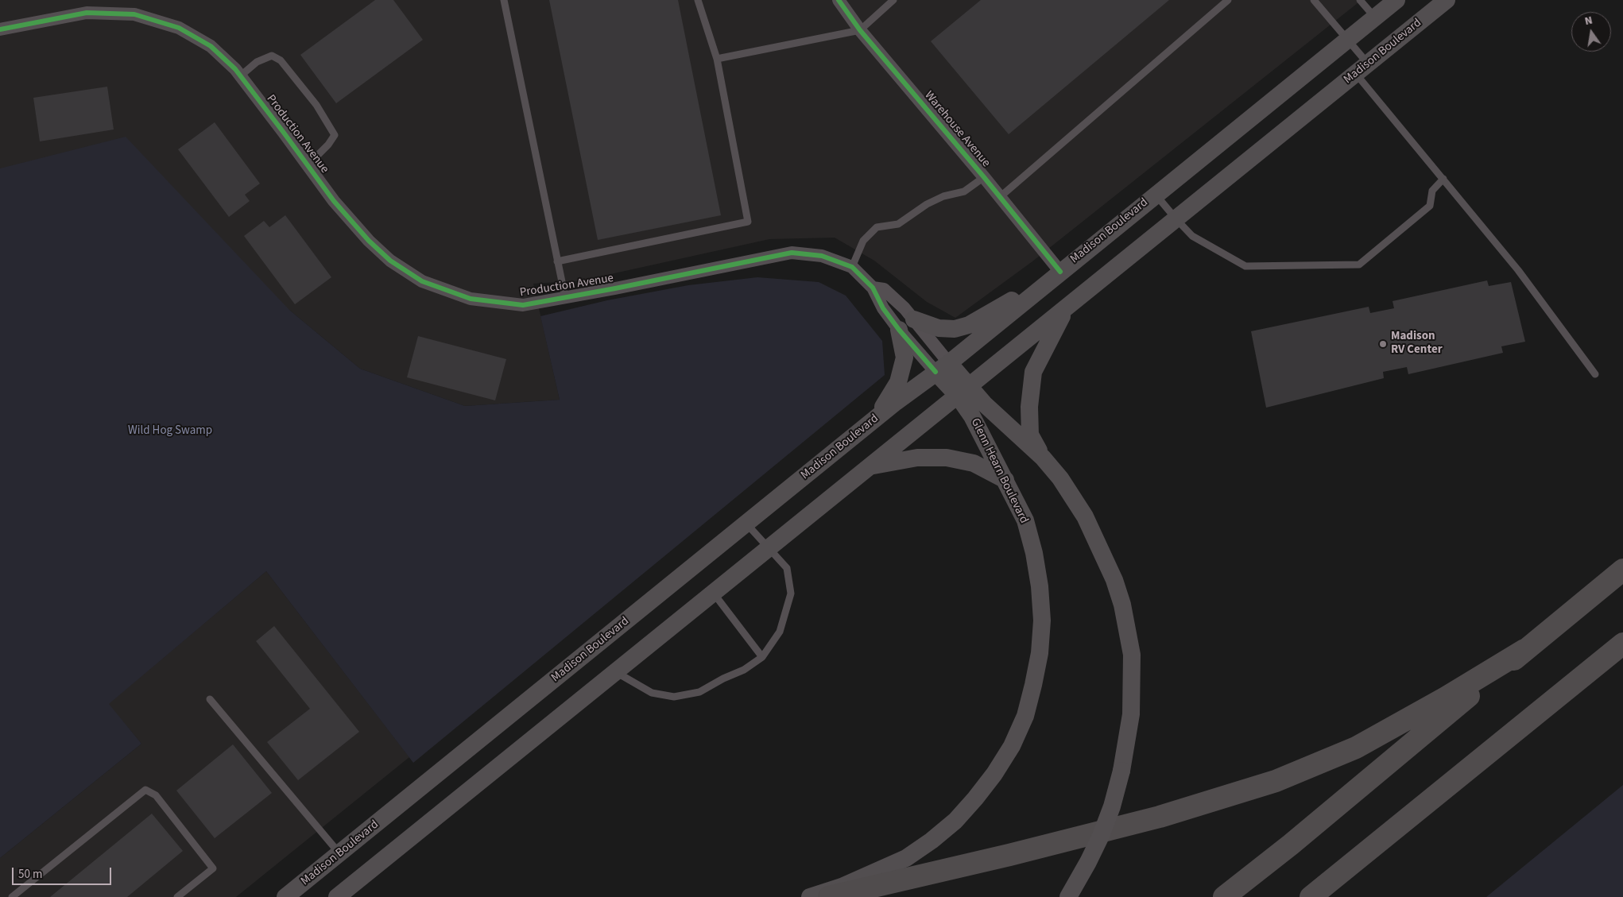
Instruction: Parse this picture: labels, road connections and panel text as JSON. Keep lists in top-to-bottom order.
{
  "streets": {
    "main road": ["Madison Boulevard", "Glenn Hearn Boulevard"],
    "street": ["Warehouse Avenue", "Production Avenue"]
  },
  "crossings": [
    ["Madison Boulevard", "Warehouse Avenue"],
    ["Madison Boulevard", "Production Avenue"],
    ["Madison Boulevard", "Glenn Hearn Boulevard"],
    ["Production Avenue", "Glenn Hearn Boulevard"]
  ],
  "parks": ["Wild Hog Swamp"],
  "places": ["Madison RV Center"],
  "scale_bar": "50 m",
  "north": "top"
}
